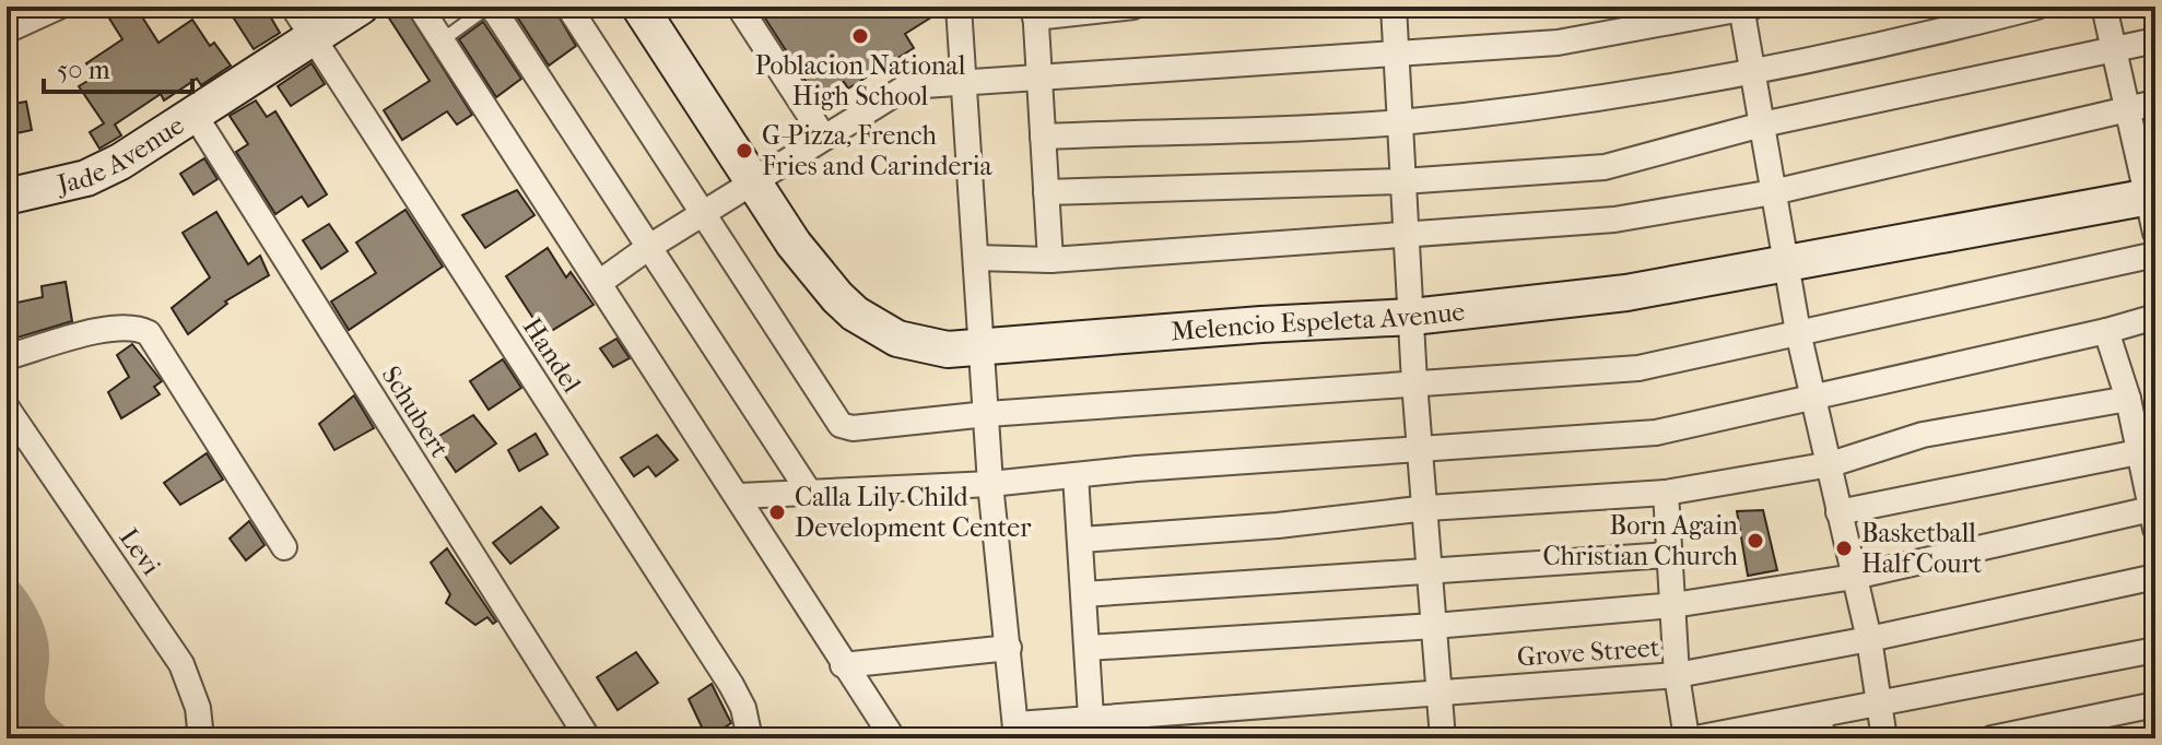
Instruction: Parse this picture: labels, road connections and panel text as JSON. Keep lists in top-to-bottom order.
{
  "streets": {
    "street": [
      "Jade Avenue",
      "Melencio Espeleta Avenue",
      "Handel",
      "Schubert",
      "Levi",
      "Grove Street"
    ]
  },
  "crossings": [
    ["Jade Avenue", "Handel"],
    ["Jade Avenue", "Schubert"]
  ],
  "places": [
    "Poblacion National High School",
    "G-Pizza, French Fries and Carinderia",
    "Calla Lily Child Development Center",
    "Born Again Christian Church",
    "Basketball Half Court"
  ],
  "scale_bar": "50 m"
}
